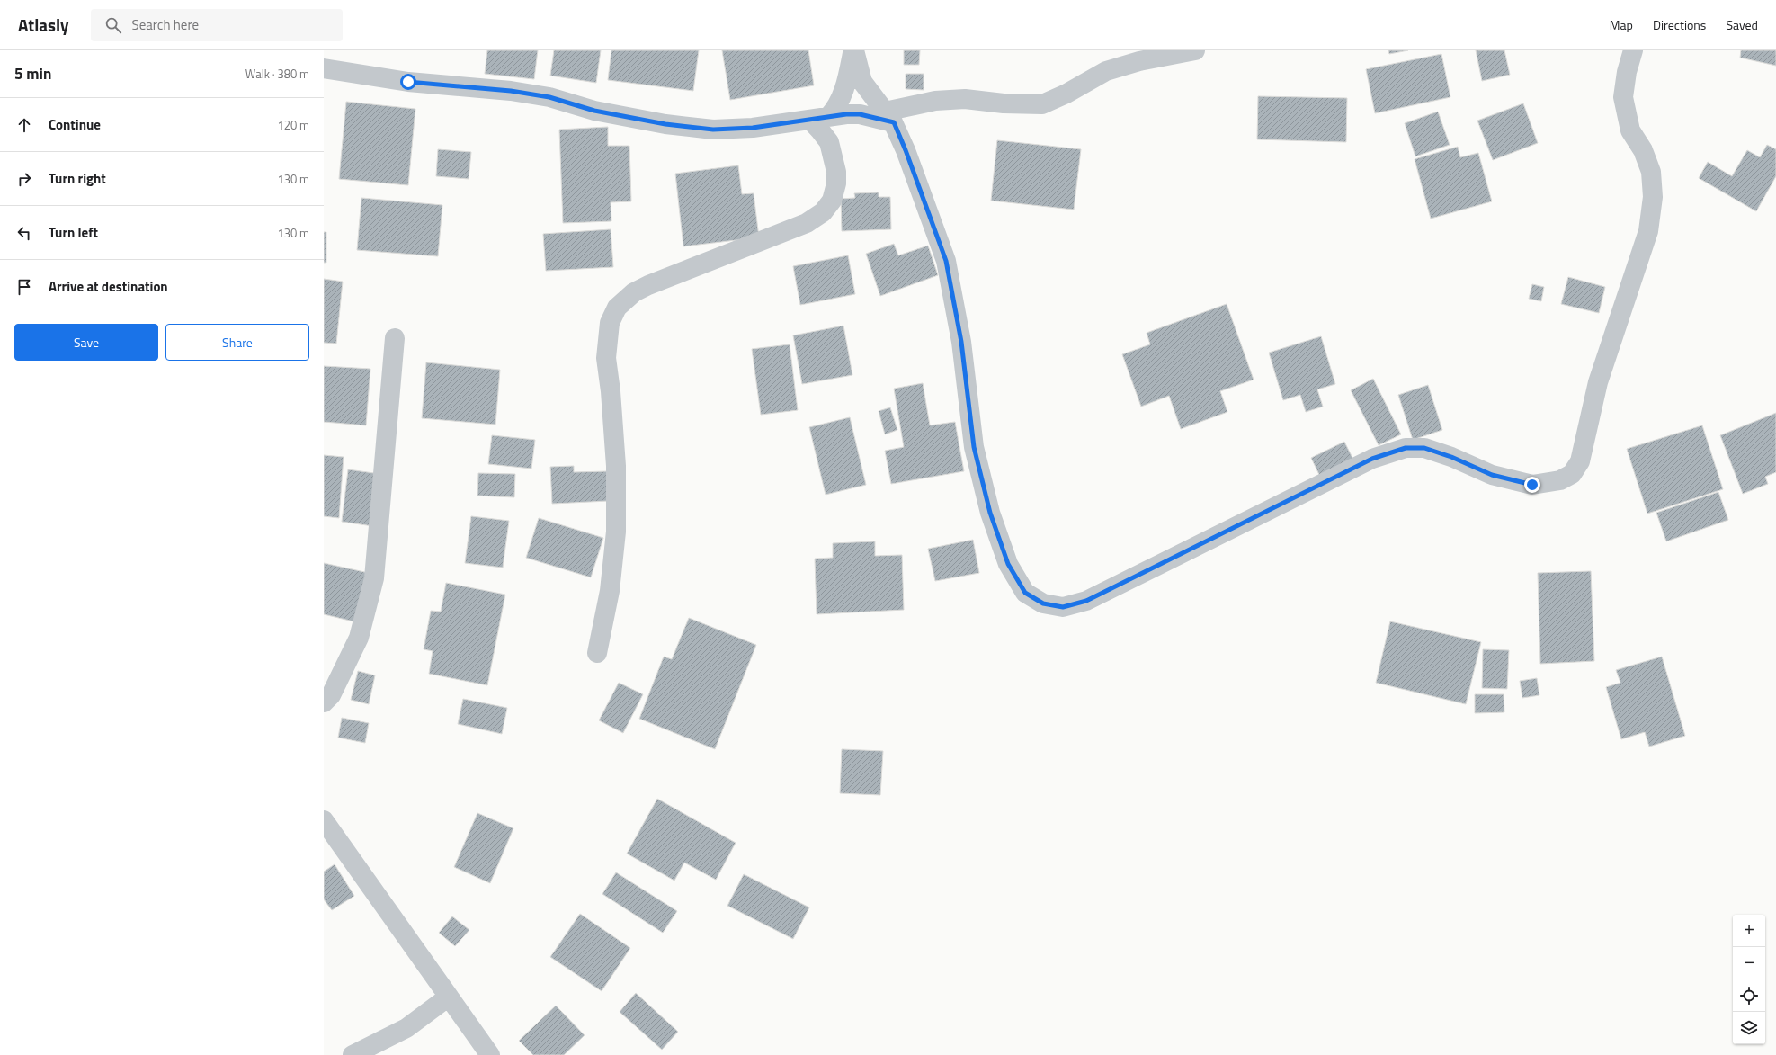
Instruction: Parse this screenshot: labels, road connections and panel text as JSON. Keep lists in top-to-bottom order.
{
  "page": {
    "header": "Atlasly",
    "search": "Search here",
    "nav": ["Map", "Directions", "Saved"],
    "heading": ["5 min", "Walk · 380 m"],
    "list": [
      ["Continue", "120 m"],
      ["Turn right", "130 m"],
      ["Turn left", "130 m"],
      "Arrive at destination"
    ],
    "buttons": ["Save", "Share"],
    "map_buttons": ["+", "−"]
  }
}
